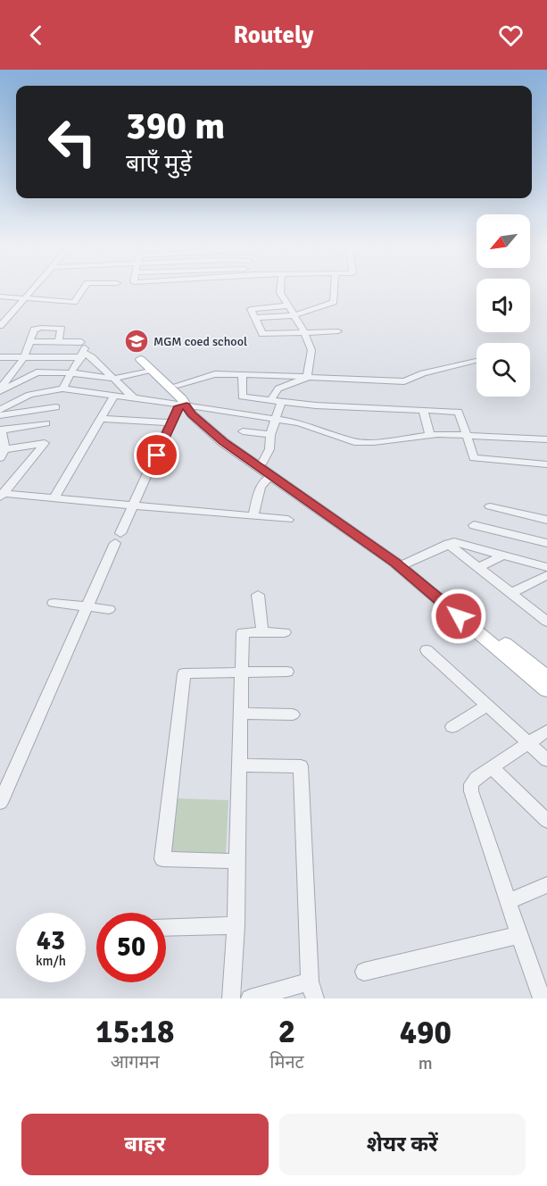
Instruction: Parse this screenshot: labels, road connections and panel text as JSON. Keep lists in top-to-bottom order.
{
  "places": {
    "school or university": ["MGM coed school"]
  },
  "north": "bottom left",
  "page": {
    "header": "Routely",
    "turn": ["390 m", "बाएँ मुड़ें"],
    "speed": "43 km/h",
    "limit": "50",
    "eta": [
      "15:18",
      "आगमन",
      "2",
      "मिनट",
      "490",
      "m"
    ],
    "buttons": ["बाहर", "शेयर करें"]
  }
}
